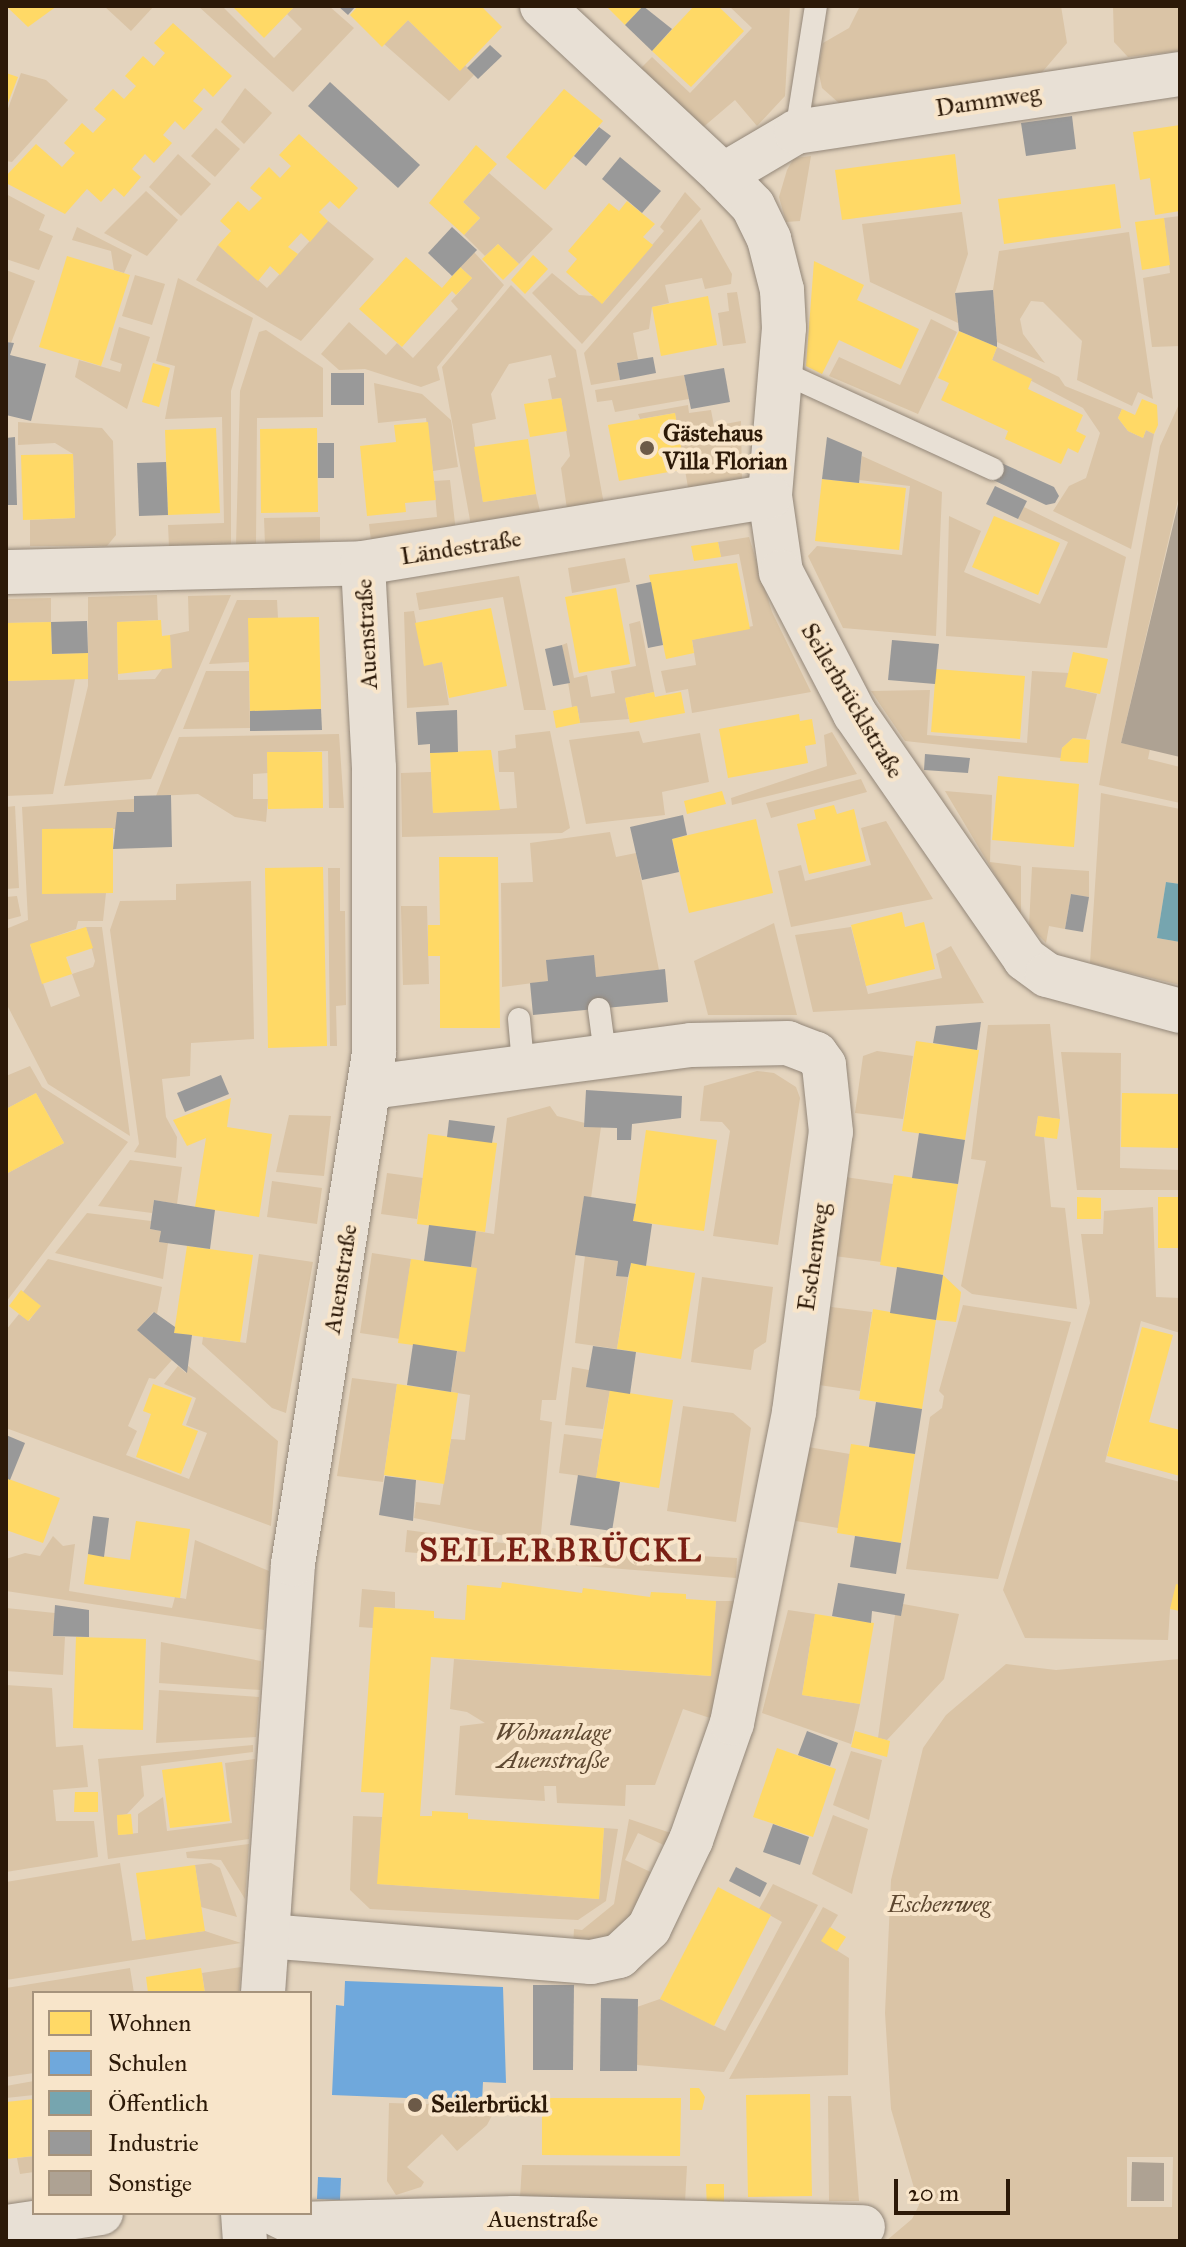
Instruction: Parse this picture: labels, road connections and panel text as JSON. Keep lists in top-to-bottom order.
{
  "streets": {
    "street": [
      "Dammweg",
      "Ländestraße",
      "Auenstraße",
      "Seilerbrücklstraße",
      "Eschenweg"
    ]
  },
  "crossings": [
    ["Dammweg", "Seilerbrücklstraße"],
    ["Ländestraße", "Auenstraße"],
    ["Ländestraße", "Seilerbrücklstraße"],
    ["Auenstraße", "Eschenweg"]
  ],
  "districts": ["SEILERBRÜCKL"],
  "parks": ["Wohnanlage Auenstraße", "Eschenweg"],
  "places": ["Gästehaus Villa Florian", "Seilerbrückl"],
  "legend": [
    "Wohnen",
    "Schulen",
    "Öffentlich",
    "Industrie",
    "Sonstige"
  ],
  "scale_bar": "20 m"
}
